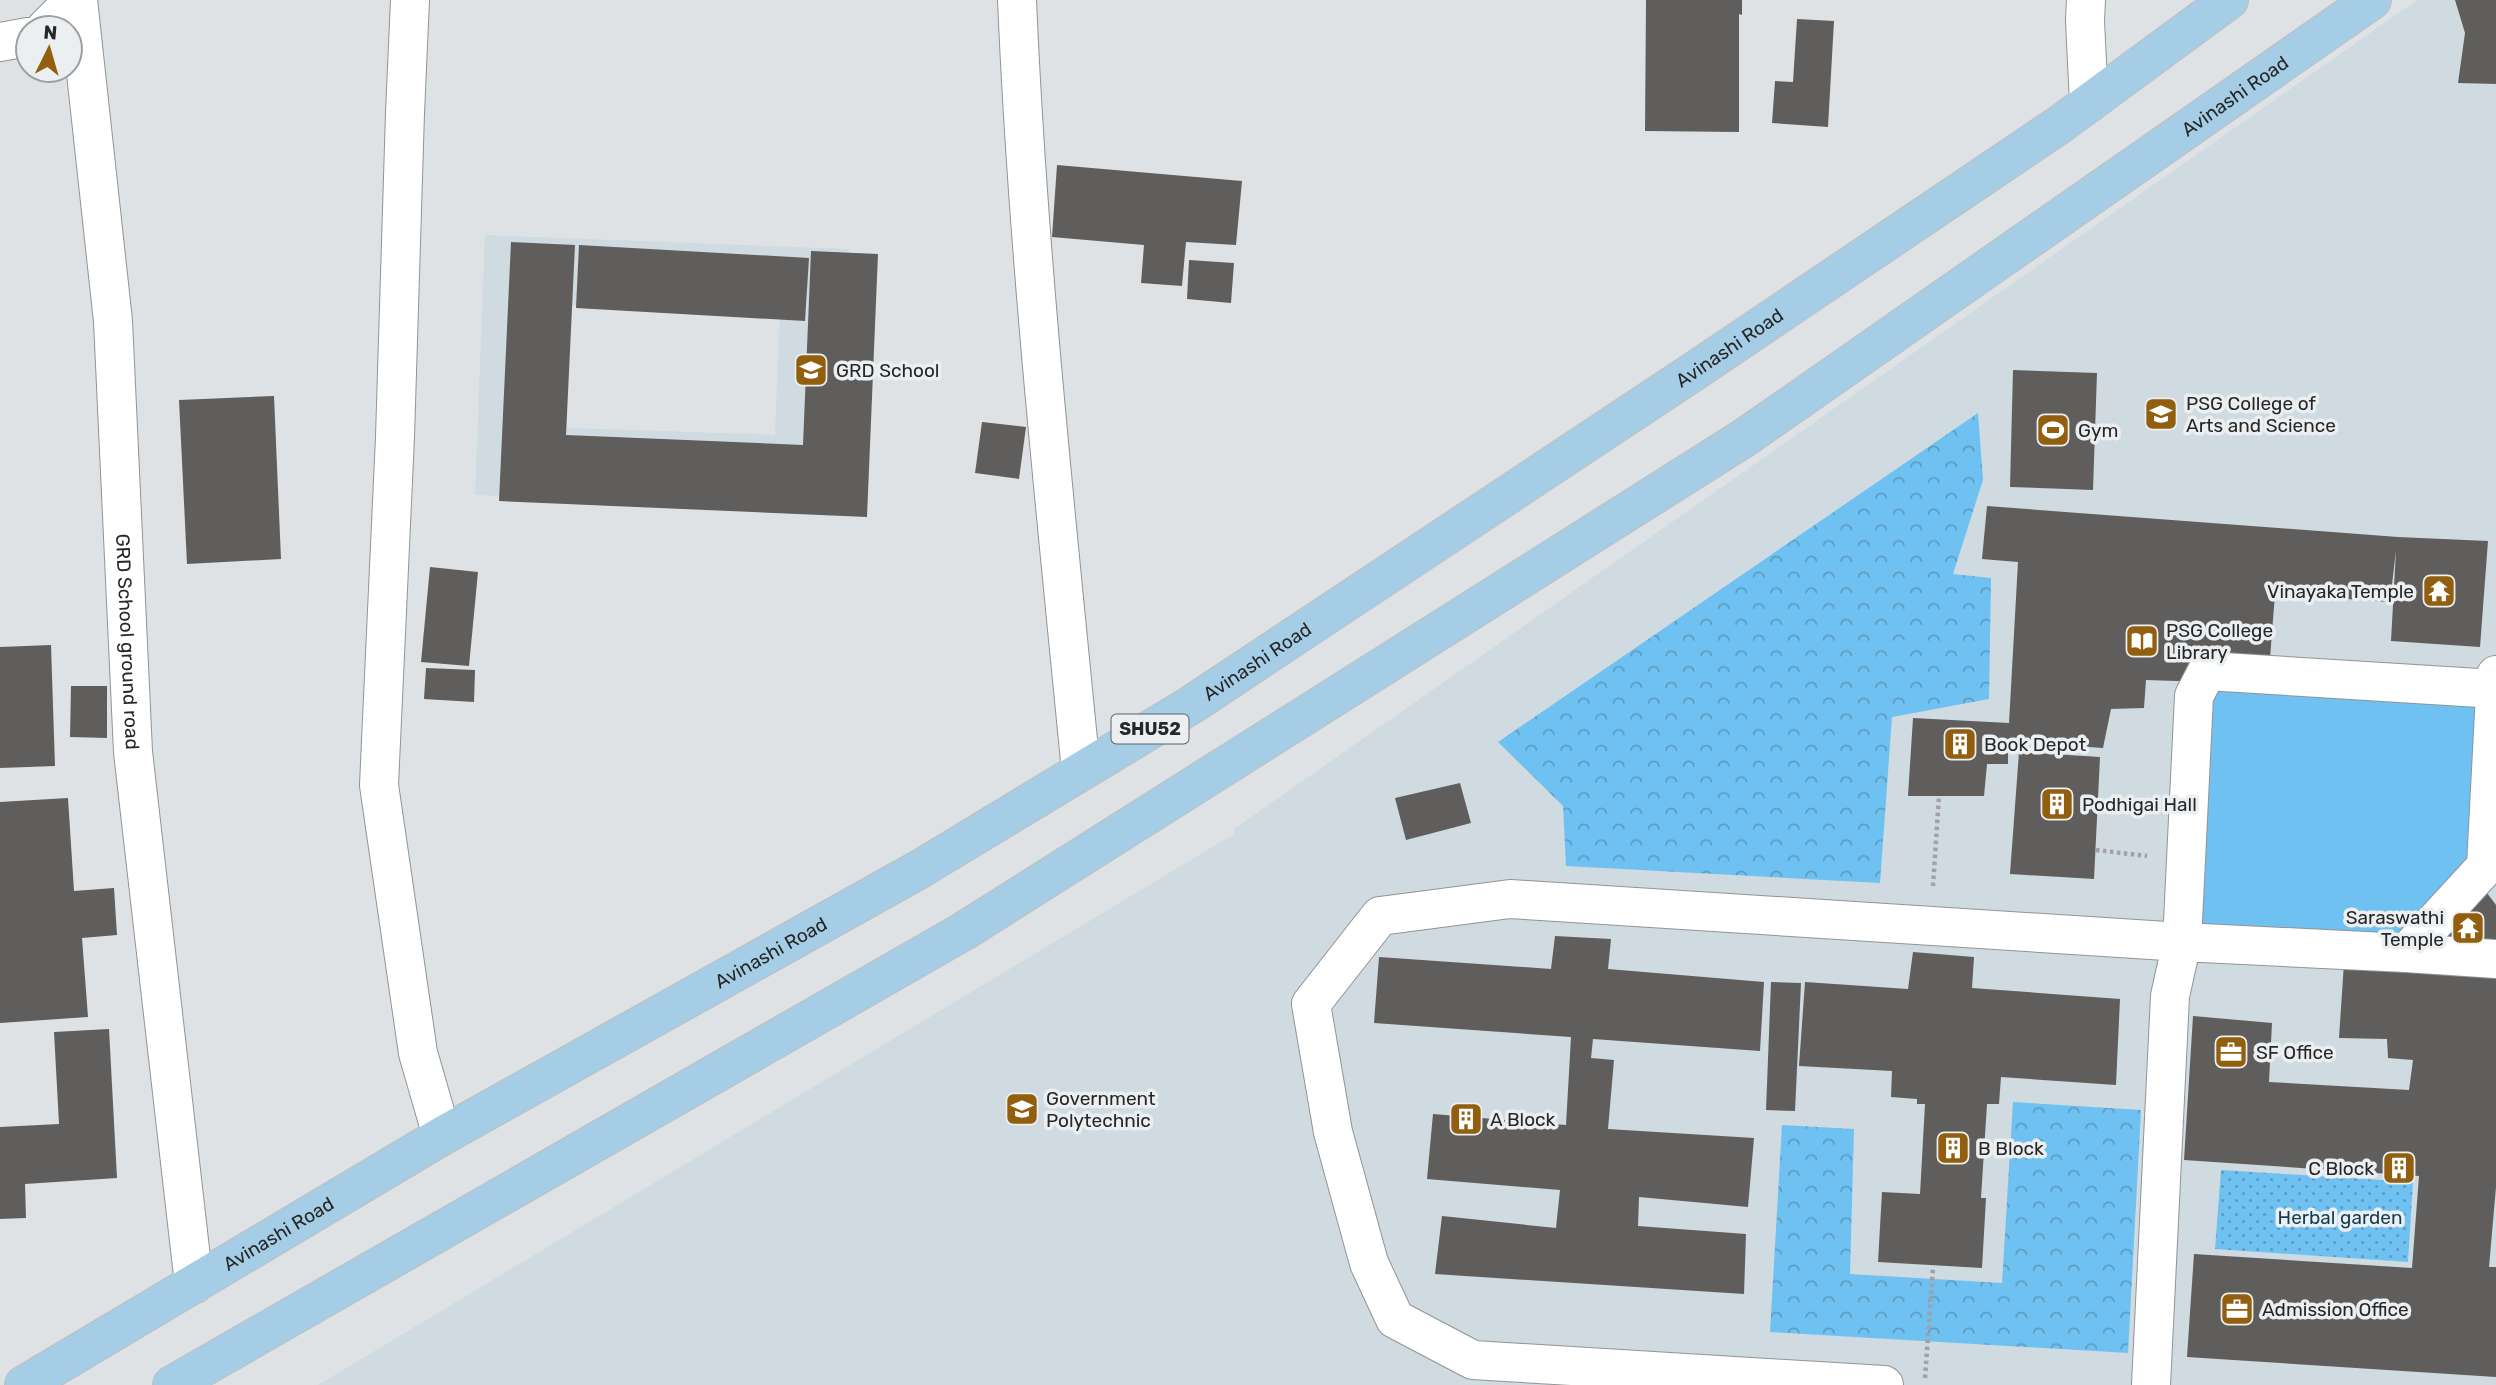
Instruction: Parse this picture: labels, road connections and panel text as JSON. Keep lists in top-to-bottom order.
{
  "streets": {
    "main road": ["Avinashi Road", "SHU52"],
    "street": ["GRD School ground road"]
  },
  "crossings": [
    ["Avinashi Road", "GRD School ground road"]
  ],
  "parks": ["Herbal garden"],
  "places": {
    "school or university": ["GRD School", "PSG College of Arts and Science", "Government Polytechnic"],
    "sports": ["Gym"],
    "temple": ["Vinayaka Temple", "Saraswathi Temple"],
    "library": ["PSG College Library"],
    "building": [
      "Book Depot",
      "Podhigai Hall",
      "A Block",
      "B Block",
      "C Block"
    ],
    "office": ["SF Office", "Admission Office"]
  },
  "north": "top"
}
